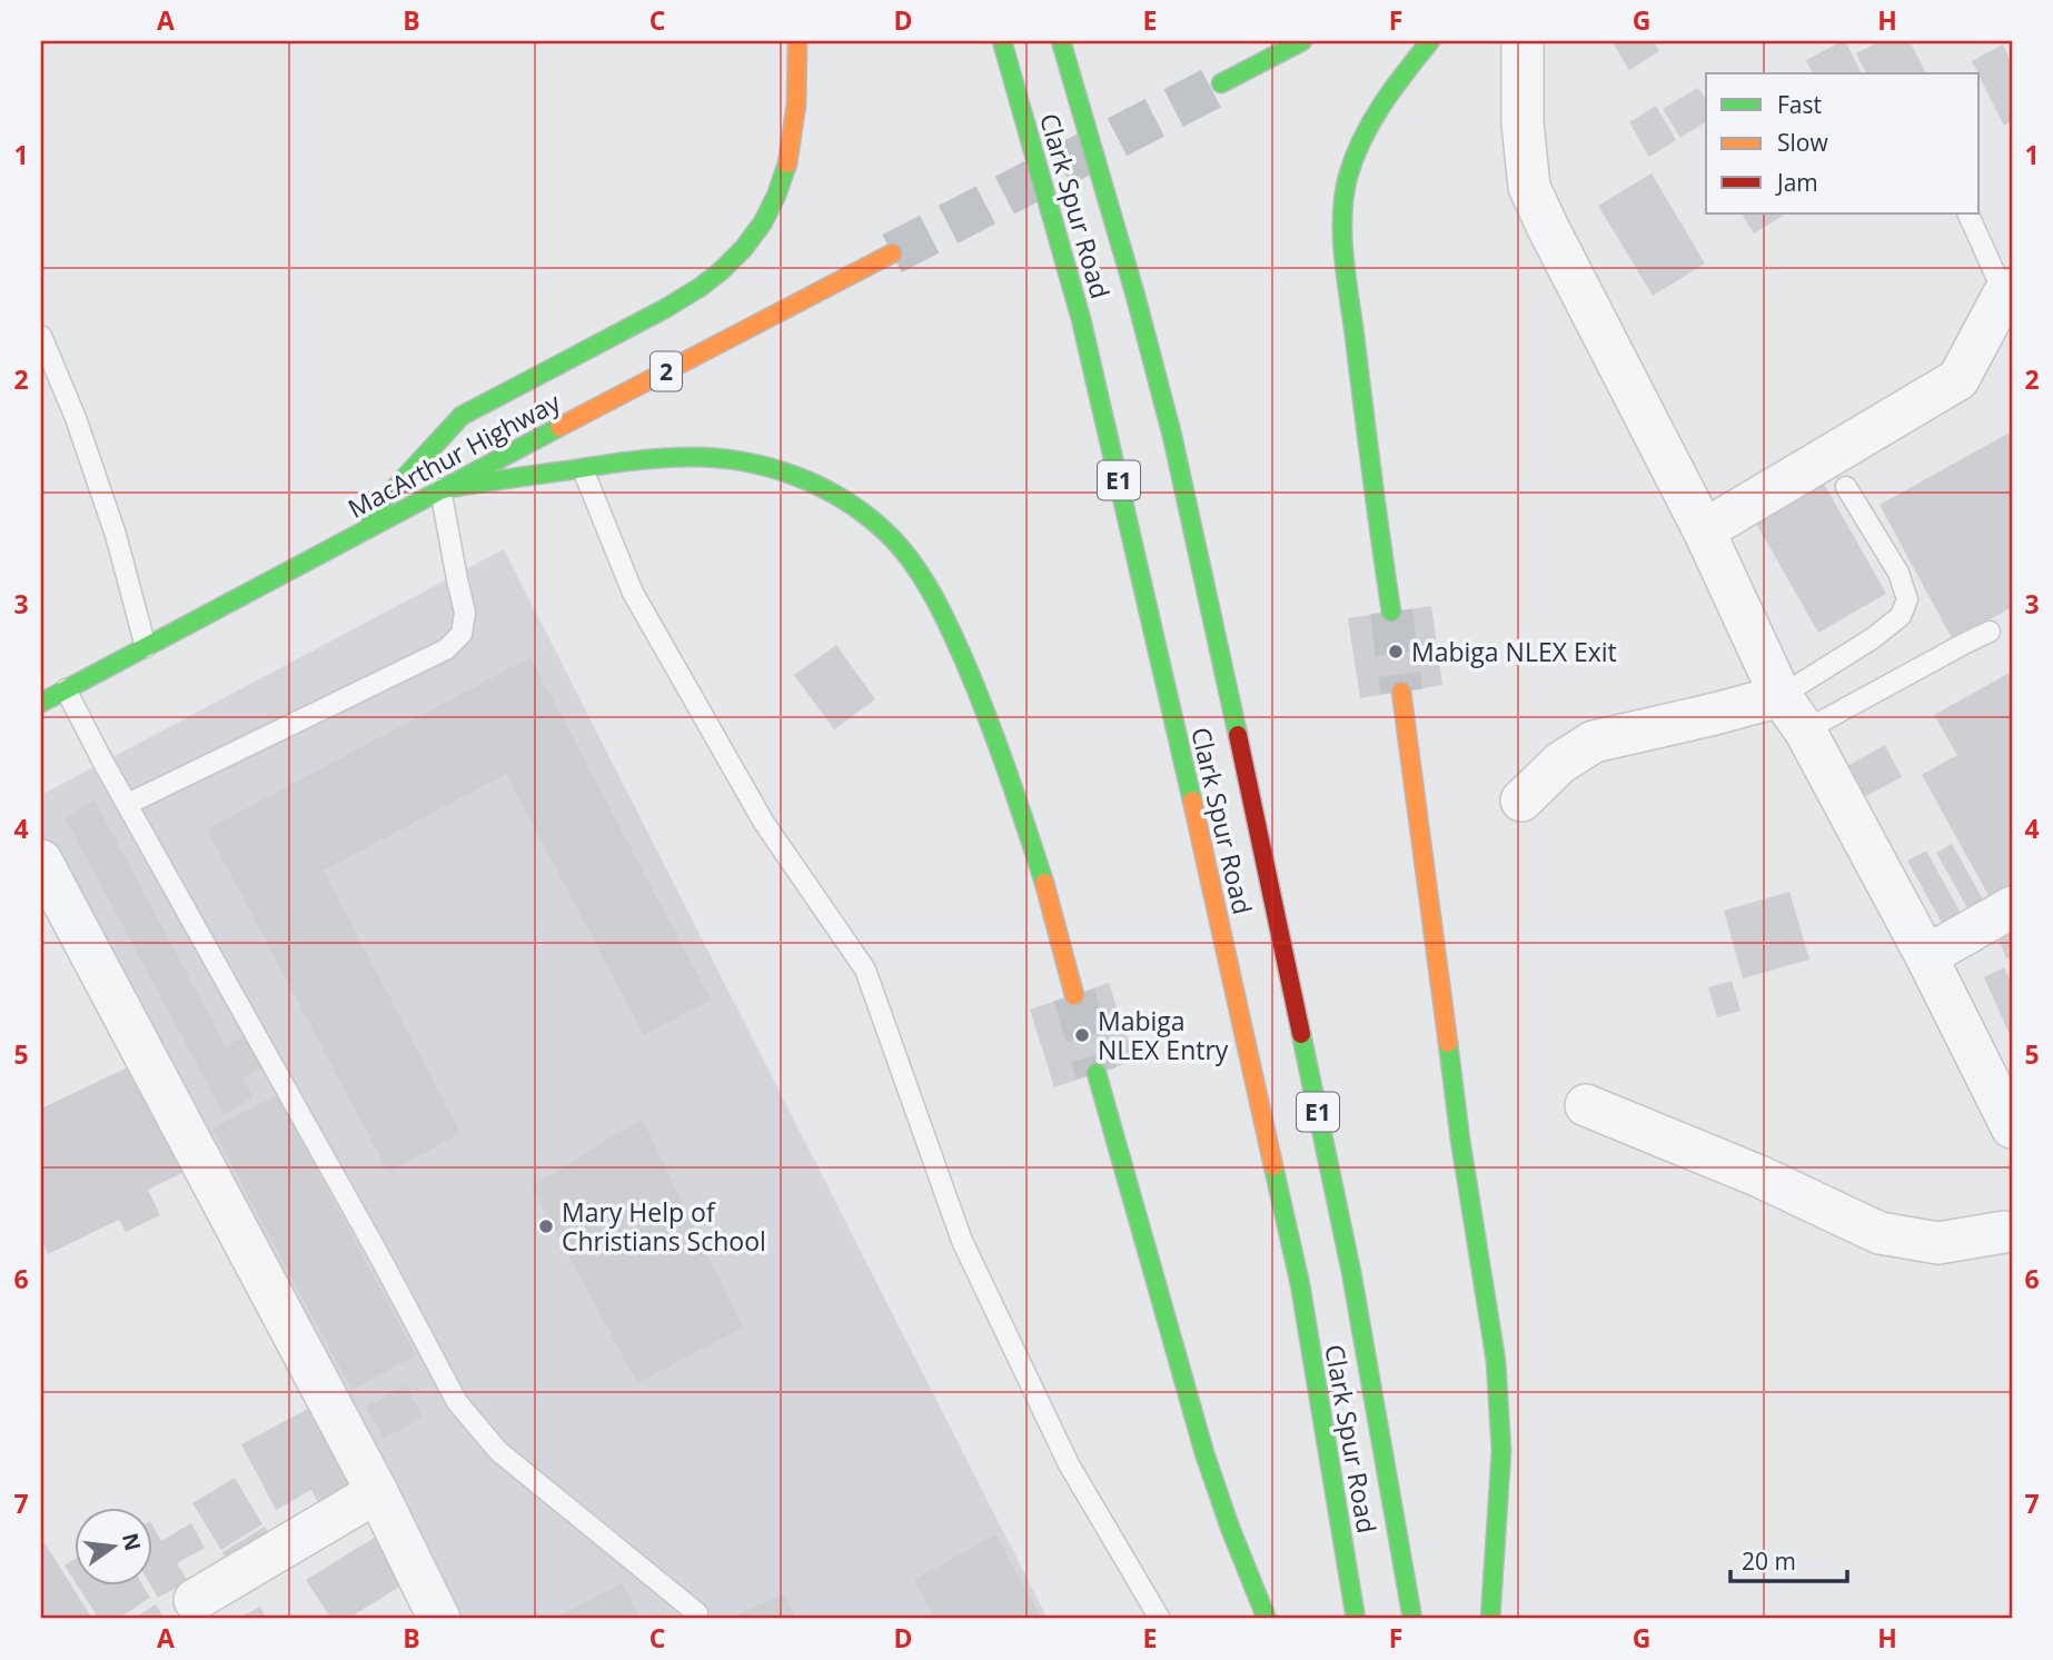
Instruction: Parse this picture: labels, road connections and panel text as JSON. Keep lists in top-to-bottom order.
{
  "streets": {
    "highway": [
      "Clark Spur Road",
      "2",
      "MacArthur Highway",
      "E1"
    ]
  },
  "places": ["Mabiga NLEX Exit", "Mabiga NLEX Entry", "Mary Help of Christians School"],
  "legend": ["Fast", "Slow", "Jam"],
  "scale_bar": "20 m",
  "north": "right",
  "grid": {
    "columns": [
      "A",
      "B",
      "C",
      "D",
      "E",
      "F",
      "G",
      "H"
    ],
    "rows": [
      "1",
      "2",
      "3",
      "4",
      "5",
      "6",
      "7"
    ]
  }
}
